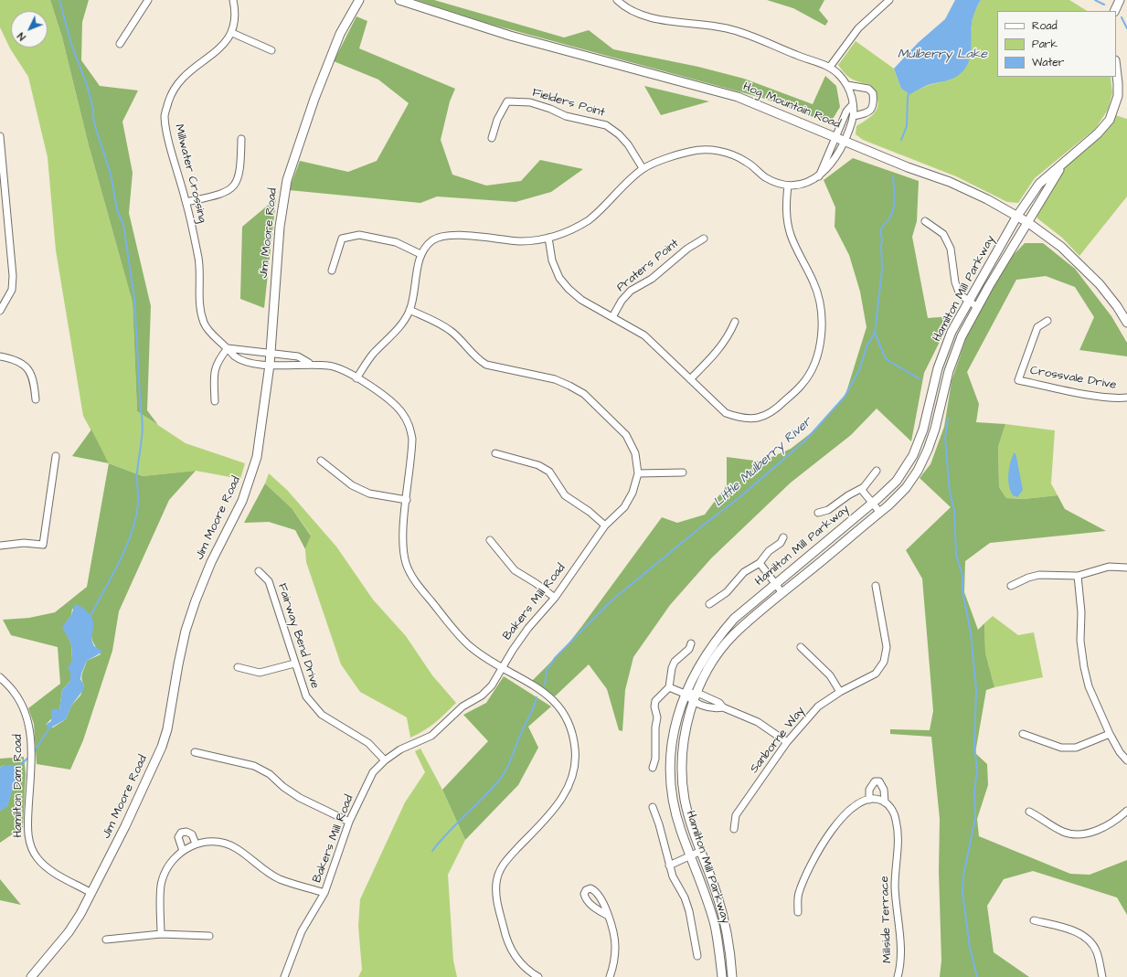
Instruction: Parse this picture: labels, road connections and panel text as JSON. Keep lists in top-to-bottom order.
{
  "streets": {
    "street": [
      "Fielders Point",
      "Hog Mountain Road",
      "Millwater Crossing",
      "Jim Moore Road",
      "Praters Point",
      "Hamilton Mill Parkway",
      "Crossvale Drive",
      "Bakers Mill Road",
      "Fairway Bend Drive",
      "Sanborne Way",
      "Hamilton Dam Road",
      "Millside Terrace"
    ]
  },
  "crossings": [
    ["Hog Mountain Road", "Hamilton Mill Parkway"],
    ["Millwater Crossing", "Jim Moore Road"],
    ["Jim Moore Road", "Hamilton Dam Road"],
    ["Bakers Mill Road", "Fairway Bend Drive"]
  ],
  "water": ["Mulberry Lake", "Little Mulberry River"],
  "legend": ["Road", "Park", "Water"],
  "north": "bottom left"
}
